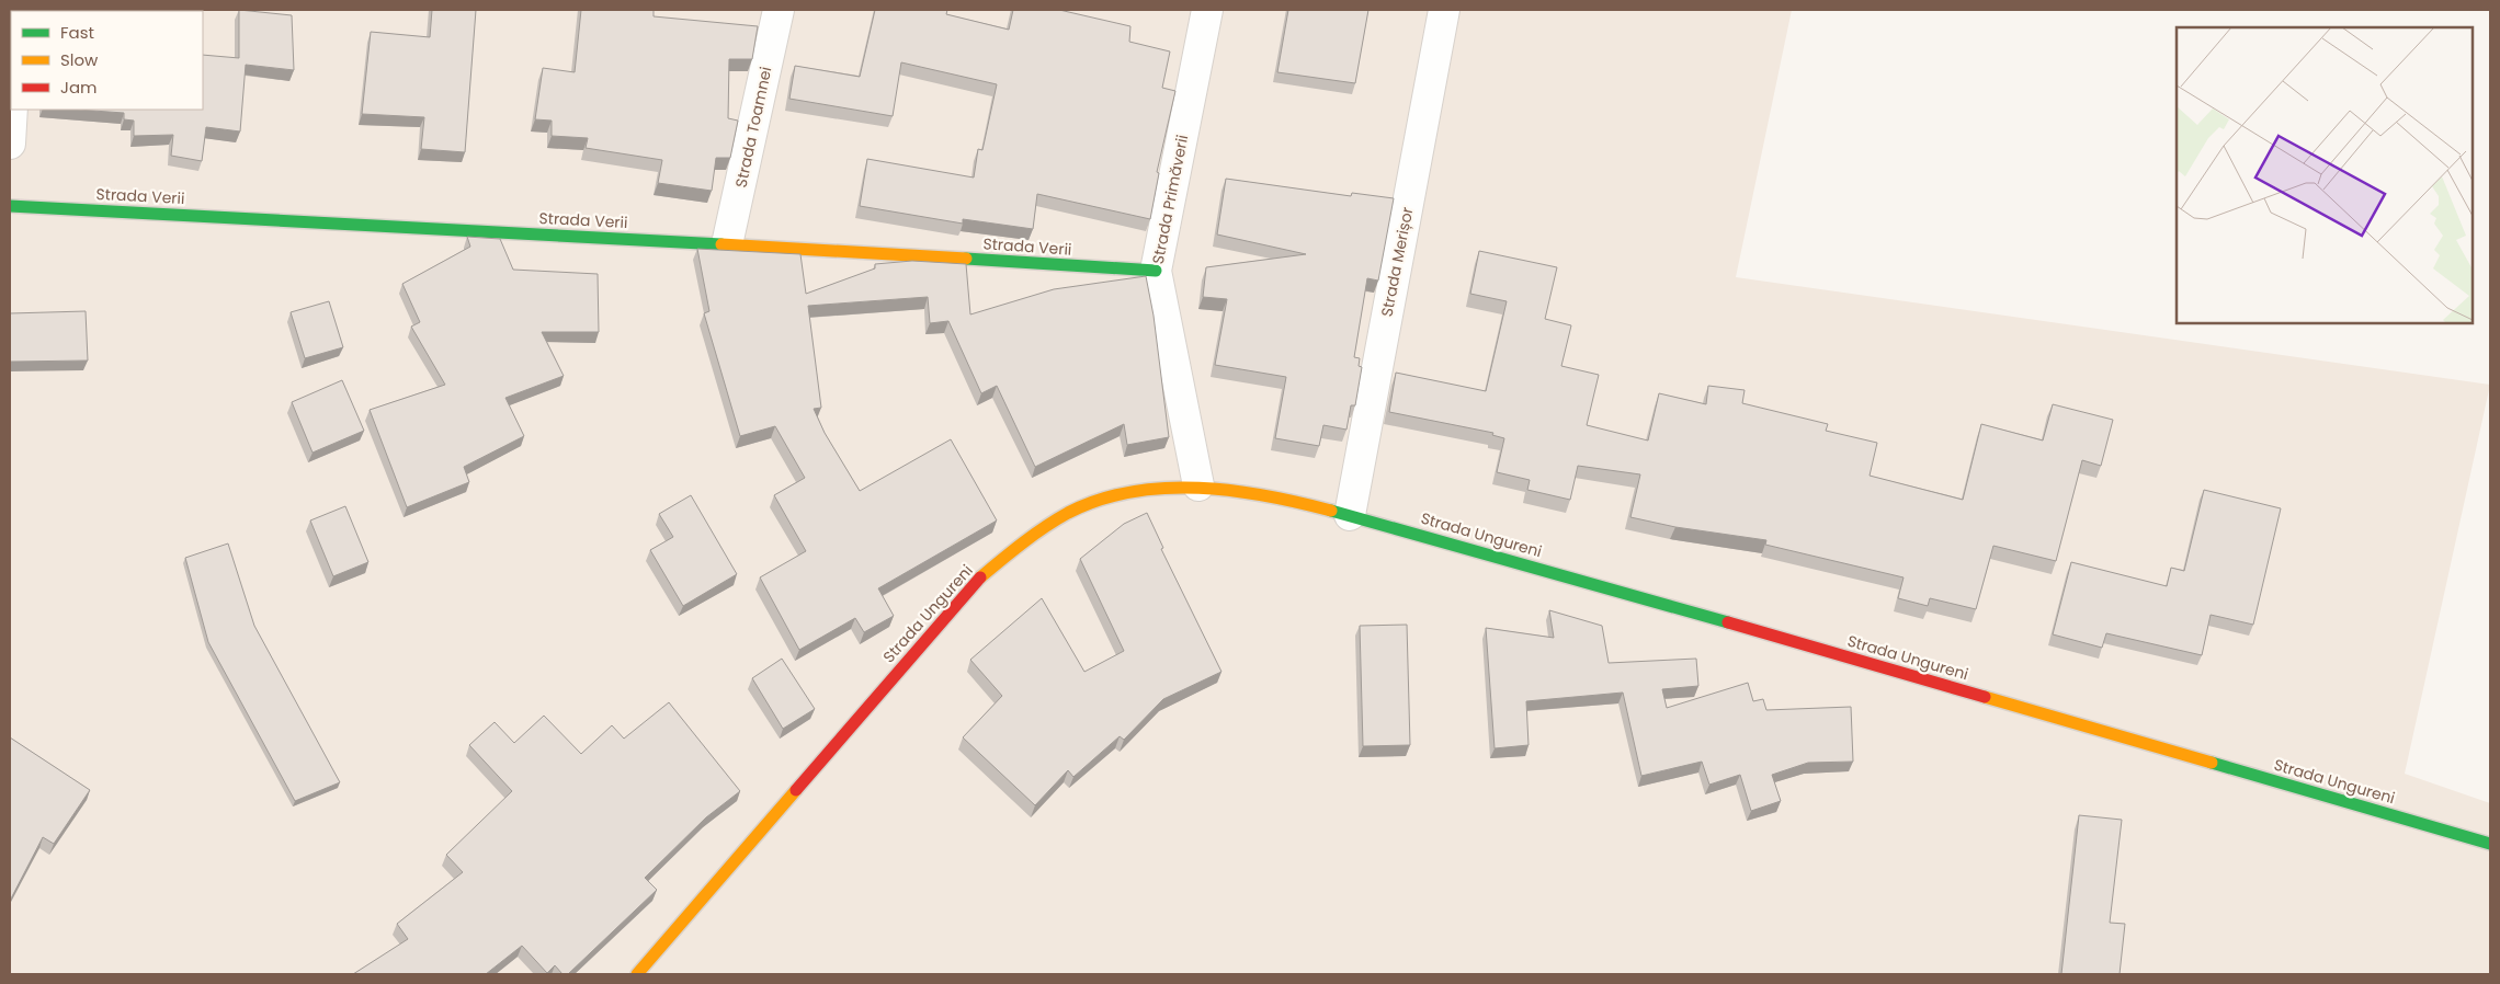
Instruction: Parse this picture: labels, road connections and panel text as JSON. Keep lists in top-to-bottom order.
{
  "streets": {
    "main road": ["Strada Verii", "Strada Ungureni"],
    "street": ["Strada Toamnei", "Strada Primăverii", "Strada Merișor"]
  },
  "crossings": [
    ["Strada Toamnei", "Strada Verii"],
    ["Strada Verii", "Strada Primăverii"],
    ["Strada Primăverii", "Strada Ungureni"],
    ["Strada Merișor", "Strada Ungureni"]
  ],
  "legend": ["Fast", "Slow", "Jam"]
}
